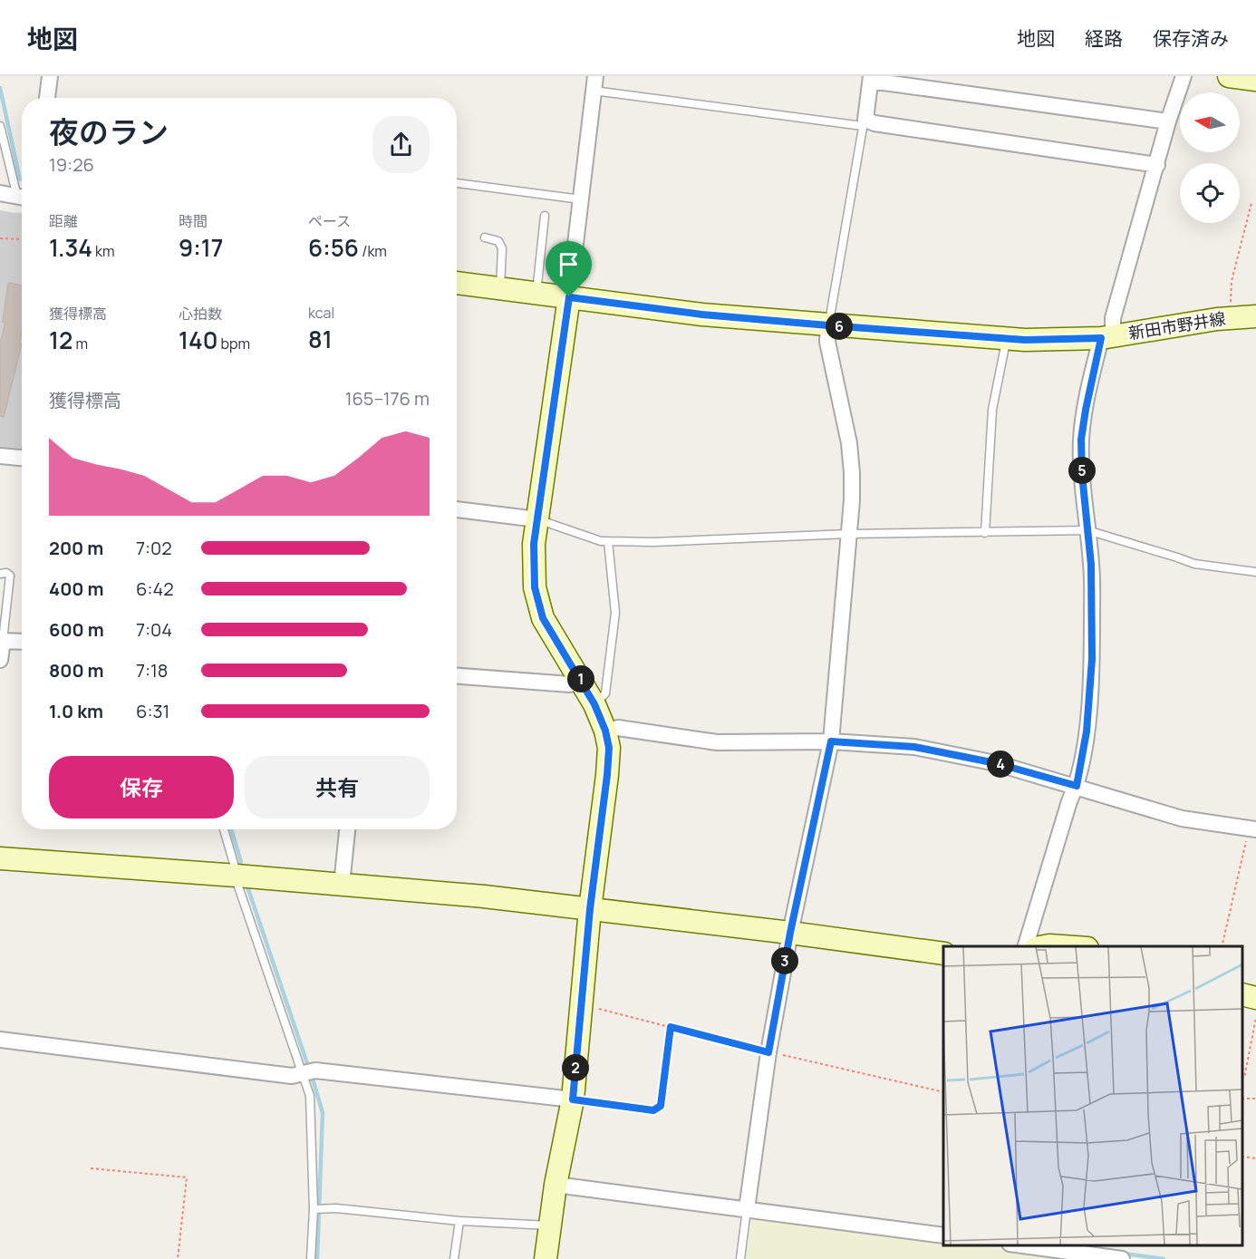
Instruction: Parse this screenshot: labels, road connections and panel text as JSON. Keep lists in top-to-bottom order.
{
  "streets": {
    "street": ["新田市野井線"]
  },
  "north": "left",
  "page": {
    "header": "地図",
    "nav": ["地図", "経路", "保存済み"],
    "heading": ["夜のラン", "19:26"],
    "stats": [
      ["距離", "1.34 km"],
      ["時間", "9:17"],
      ["ペース", "6:56 /km"],
      ["獲得標高", "12 m"],
      ["心拍数", "140 bpm"],
      ["kcal", "81"]
    ],
    "pins": [
      "6",
      "5",
      "1",
      "4",
      "3",
      "2"
    ],
    "chart": ["獲得標高", "165–176 m"],
    "list": [
      {
        "name": "200 m",
        "note": "7:02"
      },
      {
        "name": "400 m",
        "note": "6:42"
      },
      {
        "name": "600 m",
        "note": "7:04"
      },
      {
        "name": "800 m",
        "note": "7:18"
      },
      {
        "name": "1.0 km",
        "note": "6:31"
      }
    ],
    "buttons": ["保存", "共有"]
  }
}
